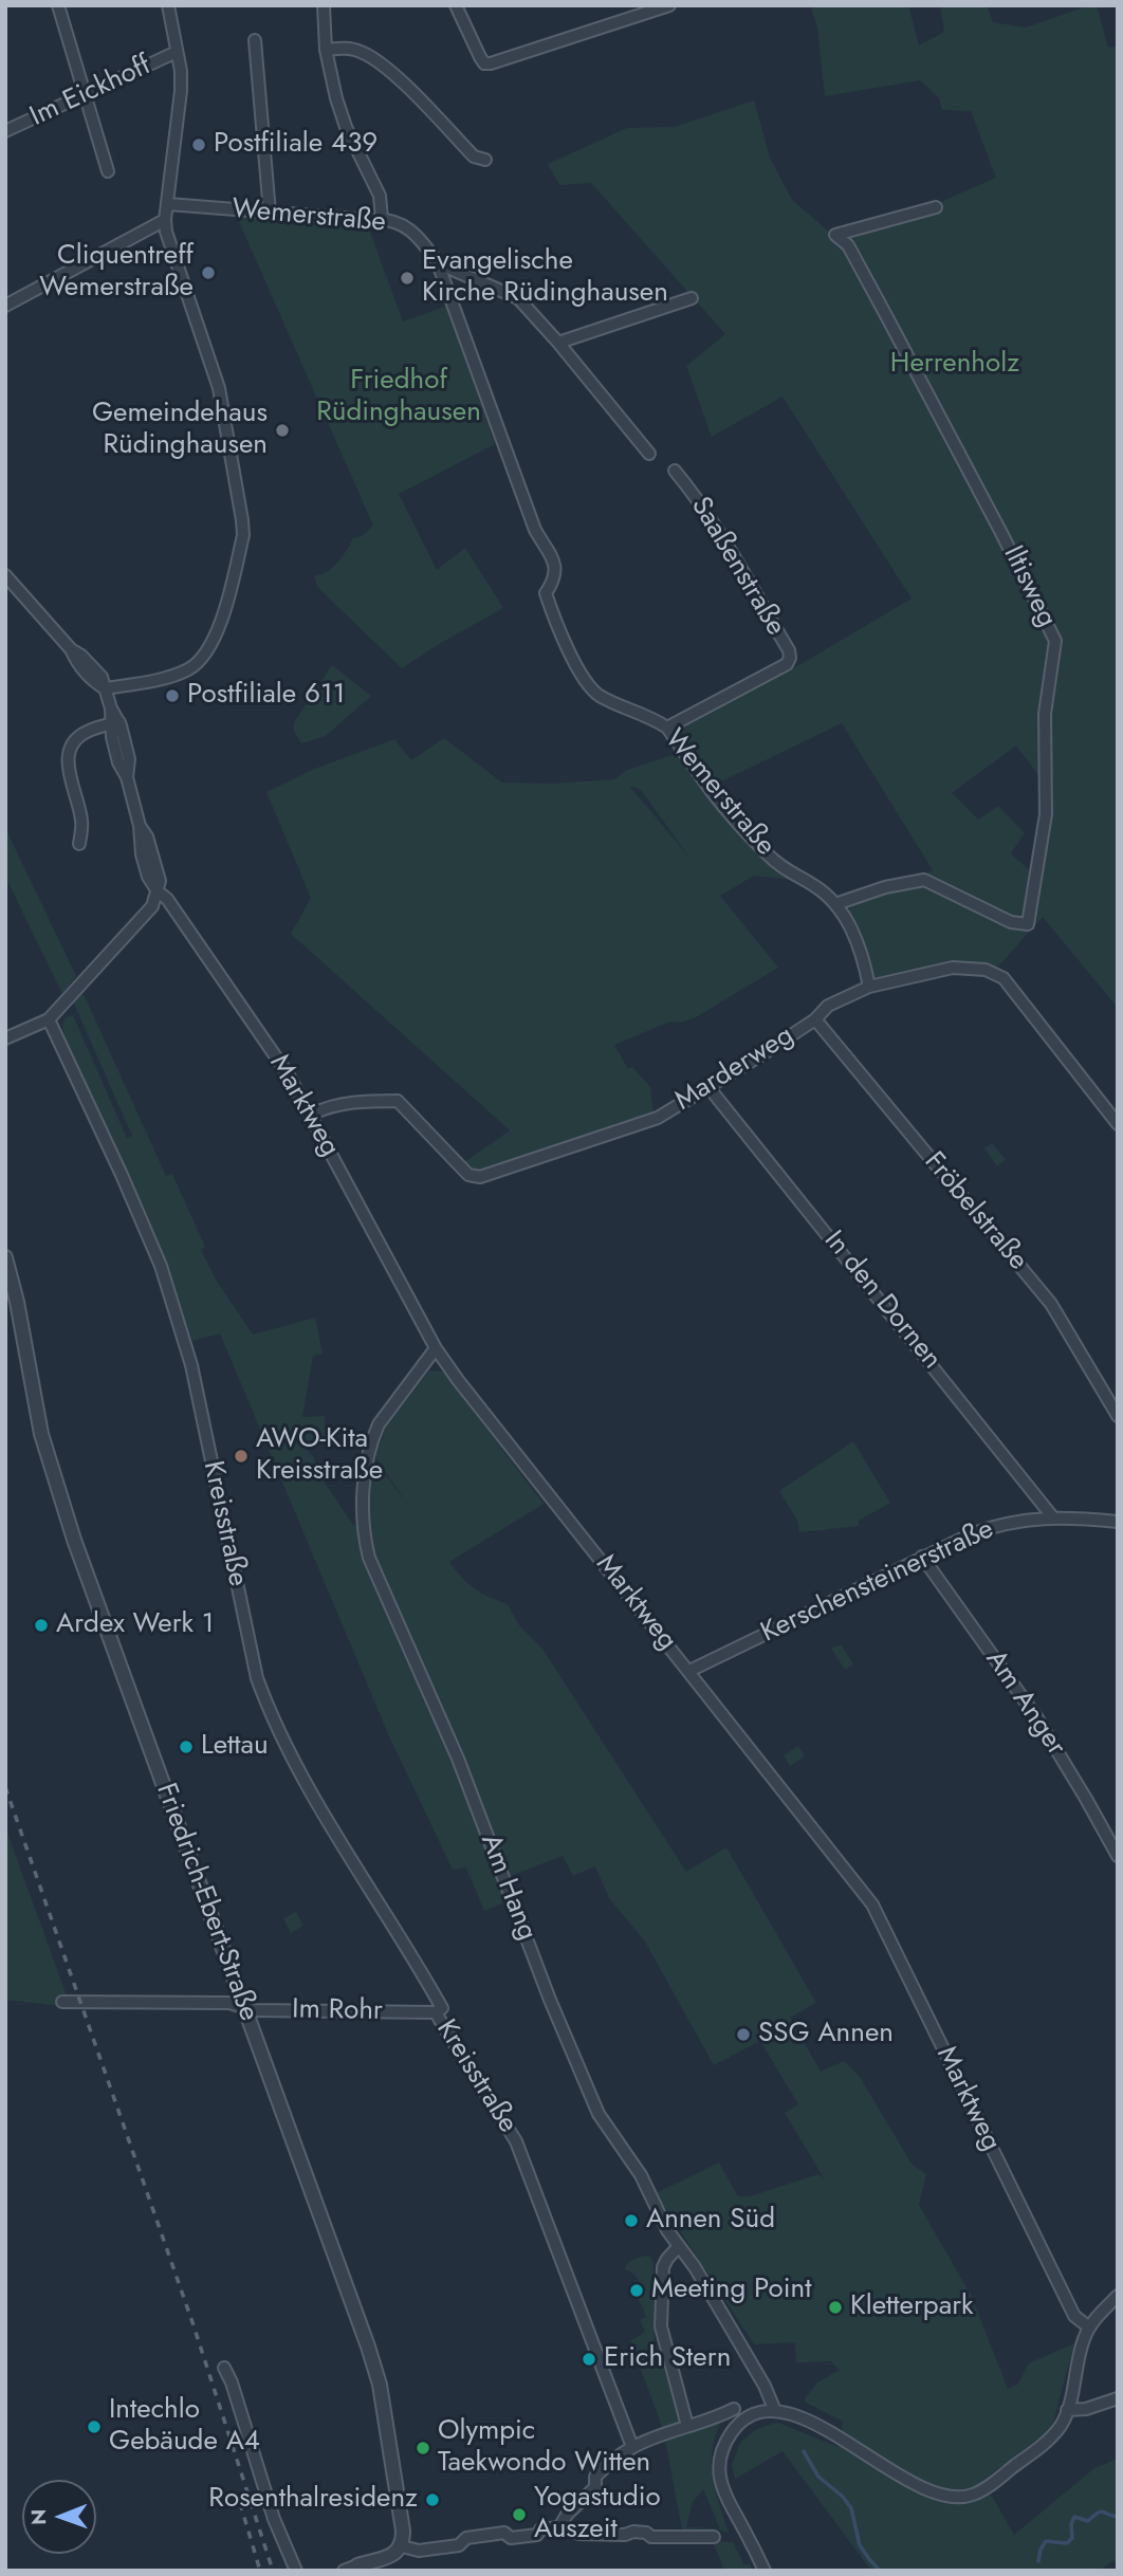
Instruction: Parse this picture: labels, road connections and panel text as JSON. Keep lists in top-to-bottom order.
{
  "streets": {
    "street": [
      "Im Eickhoff",
      "Wemerstraße",
      "Saaßenstraße",
      "Iltisweg",
      "Marderweg",
      "Marktweg",
      "Fröbelstraße",
      "In den Dornen",
      "Kreisstraße",
      "Kerschensteinerstraße",
      "Am Anger",
      "Am Hang",
      "Friedrich-Ebert-Straße",
      "Im Rohr"
    ]
  },
  "crossings": [
    ["Wemerstraße", "Saaßenstraße"],
    ["Wemerstraße", "Iltisweg"],
    ["Wemerstraße", "Marderweg"],
    ["Marderweg", "Marktweg"],
    ["Marderweg", "Fröbelstraße"],
    ["Marderweg", "In den Dornen"],
    ["Marktweg", "Kerschensteinerstraße"],
    ["Marktweg", "Am Hang"],
    ["In den Dornen", "Kerschensteinerstraße"],
    ["Kreisstraße", "Im Rohr"],
    ["Kerschensteinerstraße", "Am Anger"],
    ["Friedrich-Ebert-Straße", "Im Rohr"]
  ],
  "parks": ["Herrenholz", "Friedhof Rüdinghausen"],
  "places": [
    "Postfiliale 439",
    "Cliquentreff Wemerstraße",
    "Evangelische Kirche Rüdinghausen",
    "Gemeindehaus Rüdinghausen",
    "Postfiliale 611",
    "AWO-Kita Kreisstraße",
    "Ardex Werk 1",
    "Lettau",
    "SSG Annen",
    "Annen Süd",
    "Meeting Point",
    "Kletterpark",
    "Erich Stern",
    "Intechlo Gebäude A4",
    "Olympic Taekwondo Witten",
    "Rosenthalresidenz",
    "Yogastudio Auszeit"
  ],
  "north": "left"
}
